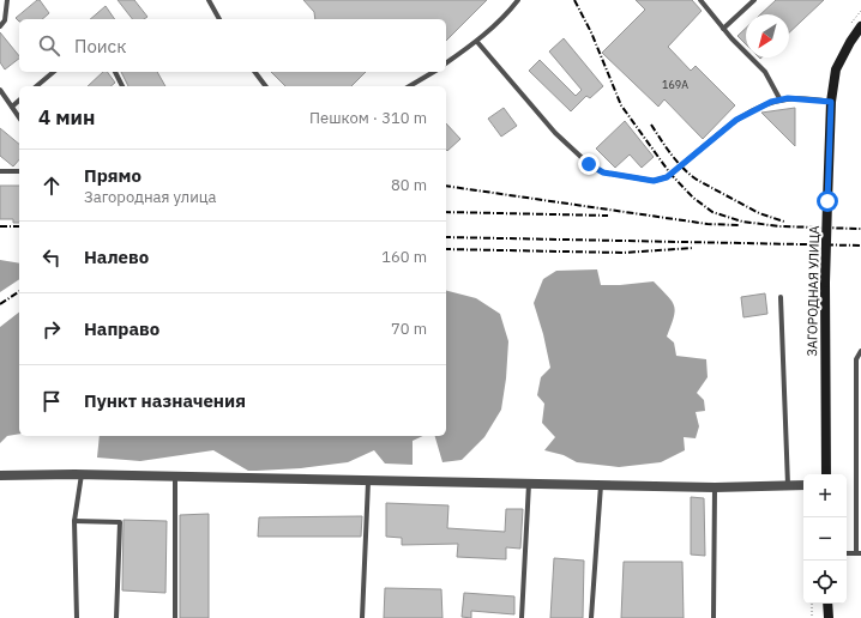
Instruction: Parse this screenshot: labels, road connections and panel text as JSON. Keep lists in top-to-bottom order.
{
  "streets": {
    "main road": ["ЗАГОРОДНАЯ УЛИЦА"]
  },
  "house_numbers": ["169А"],
  "north": "bottom left",
  "page": {
    "search": "Поиск",
    "heading": ["4 мин", "Пешком · 310 m"],
    "list": [
      ["Прямо", "Загородная улица", "80 m"],
      ["Налево", "160 m"],
      ["Направо", "70 m"],
      "Пункт назначения"
    ],
    "map_buttons": ["+", "−"]
  }
}
